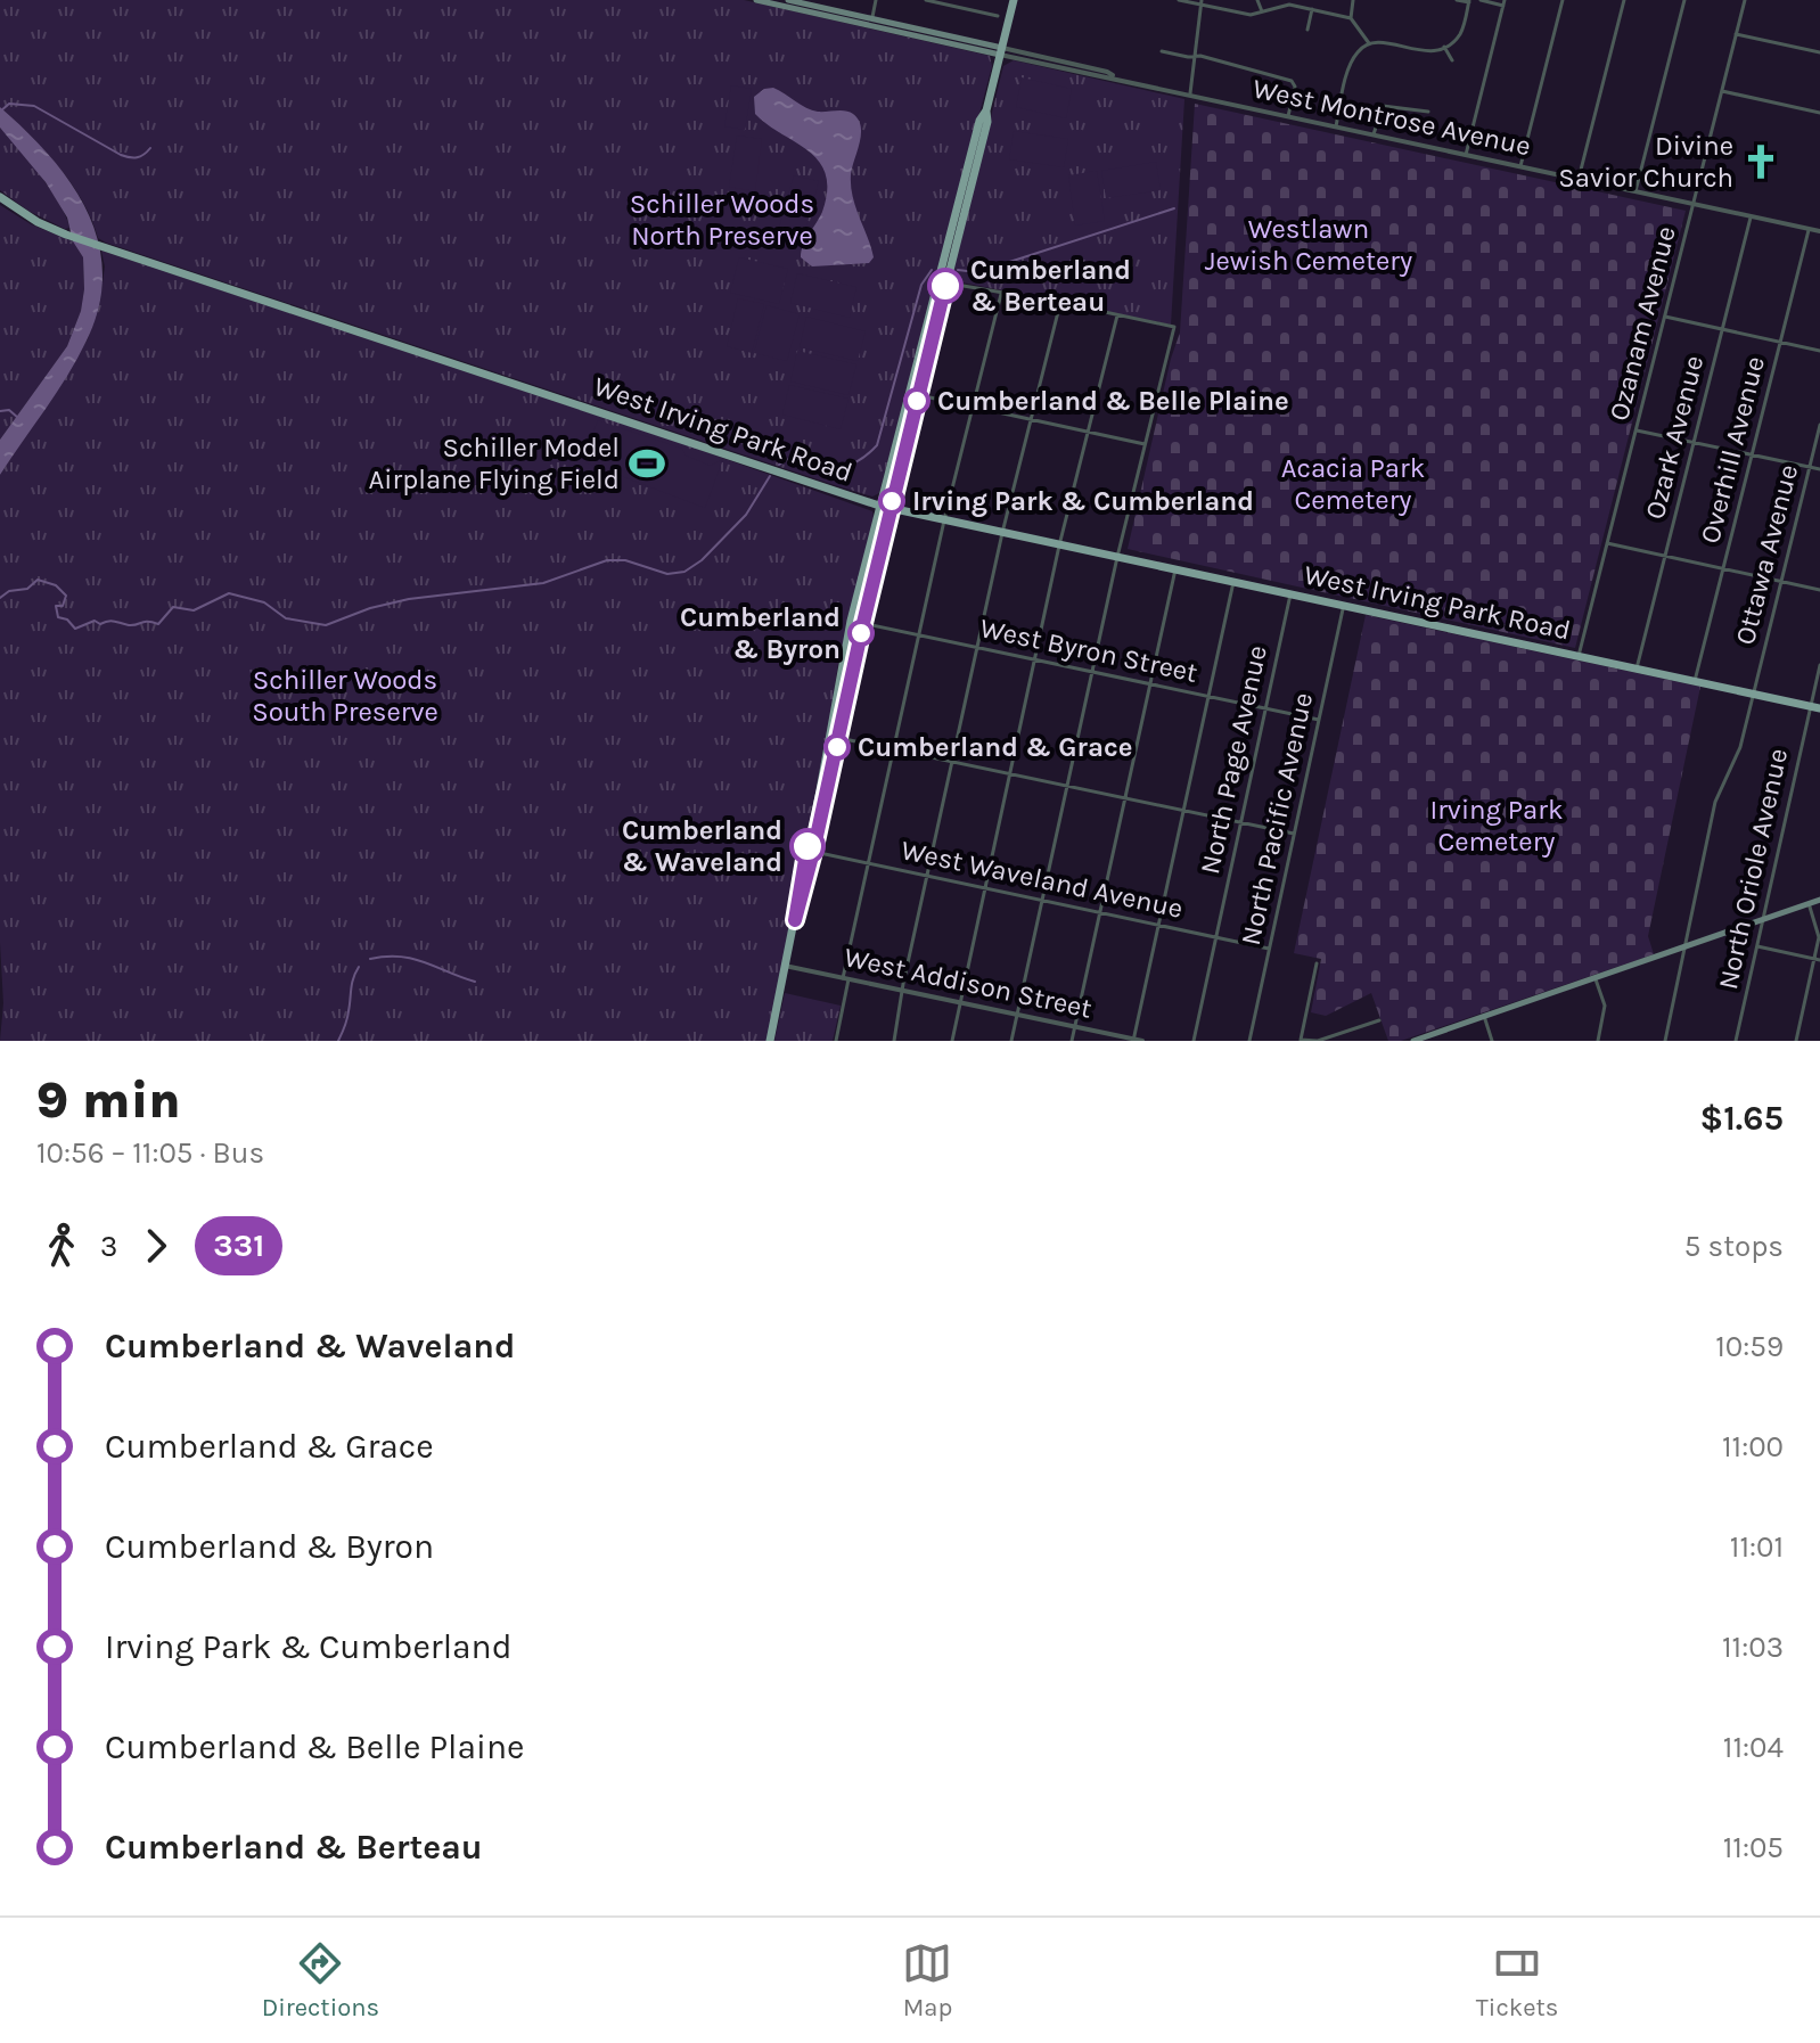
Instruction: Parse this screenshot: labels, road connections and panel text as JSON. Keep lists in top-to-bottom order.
{
  "streets": {
    "main road": ["West Montrose Avenue", "West Irving Park Road"],
    "street": [
      "Ozanam Avenue",
      "Ozark Avenue",
      "Overhill Avenue",
      "Ottawa Avenue",
      "West Byron Street",
      "North Page Avenue",
      "North Pacific Avenue",
      "North Oriole Avenue",
      "West Waveland Avenue",
      "West Addison Street"
    ]
  },
  "crossings": [
    ["West Montrose Avenue", "Ozanam Avenue"],
    ["West Montrose Avenue", "Ozark Avenue"],
    ["West Montrose Avenue", "Overhill Avenue"],
    ["Ozanam Avenue", "West Irving Park Road"],
    ["West Irving Park Road", "Ozark Avenue"],
    ["West Irving Park Road", "Overhill Avenue"],
    ["West Irving Park Road", "Ottawa Avenue"],
    ["West Irving Park Road", "North Page Avenue"],
    ["West Irving Park Road", "North Pacific Avenue"],
    ["West Irving Park Road", "North Oriole Avenue"],
    ["West Byron Street", "North Page Avenue"],
    ["West Byron Street", "North Pacific Avenue"],
    ["North Page Avenue", "West Waveland Avenue"],
    ["North Pacific Avenue", "West Waveland Avenue"]
  ],
  "parks": [
    "Schiller Woods North Preserve",
    "Westlawn Jewish Cemetery",
    "Acacia Park Cemetery",
    "Schiller Woods South Preserve",
    "Irving Park Cemetery"
  ],
  "places": {
    "church": ["Divine Savior Church"],
    "other": [
      "Cumberland & Berteau",
      "Cumberland & Belle Plaine",
      "Irving Park & Cumberland",
      "Cumberland & Byron",
      "Cumberland & Grace",
      "Cumberland & Waveland"
    ],
    "sports": ["Schiller Model Airplane Flying Field"]
  },
  "lines": ["bus line 331"],
  "page": {
    "heading": ["9 min", "10:56 – 11:05 · Bus", "$1.65"],
    "legs": ["3", "331", "5 stops"],
    "list": [
      {
        "name": "Cumberland & Waveland",
        "value": "10:59"
      },
      {
        "name": "Cumberland & Grace",
        "value": "11:00"
      },
      {
        "name": "Cumberland & Byron",
        "value": "11:01"
      },
      {
        "name": "Irving Park & Cumberland",
        "value": "11:03"
      },
      {
        "name": "Cumberland & Belle Plaine",
        "value": "11:04"
      },
      {
        "name": "Cumberland & Berteau",
        "value": "11:05"
      }
    ],
    "tabs": ["Directions", "Map", "Tickets"]
  }
}
